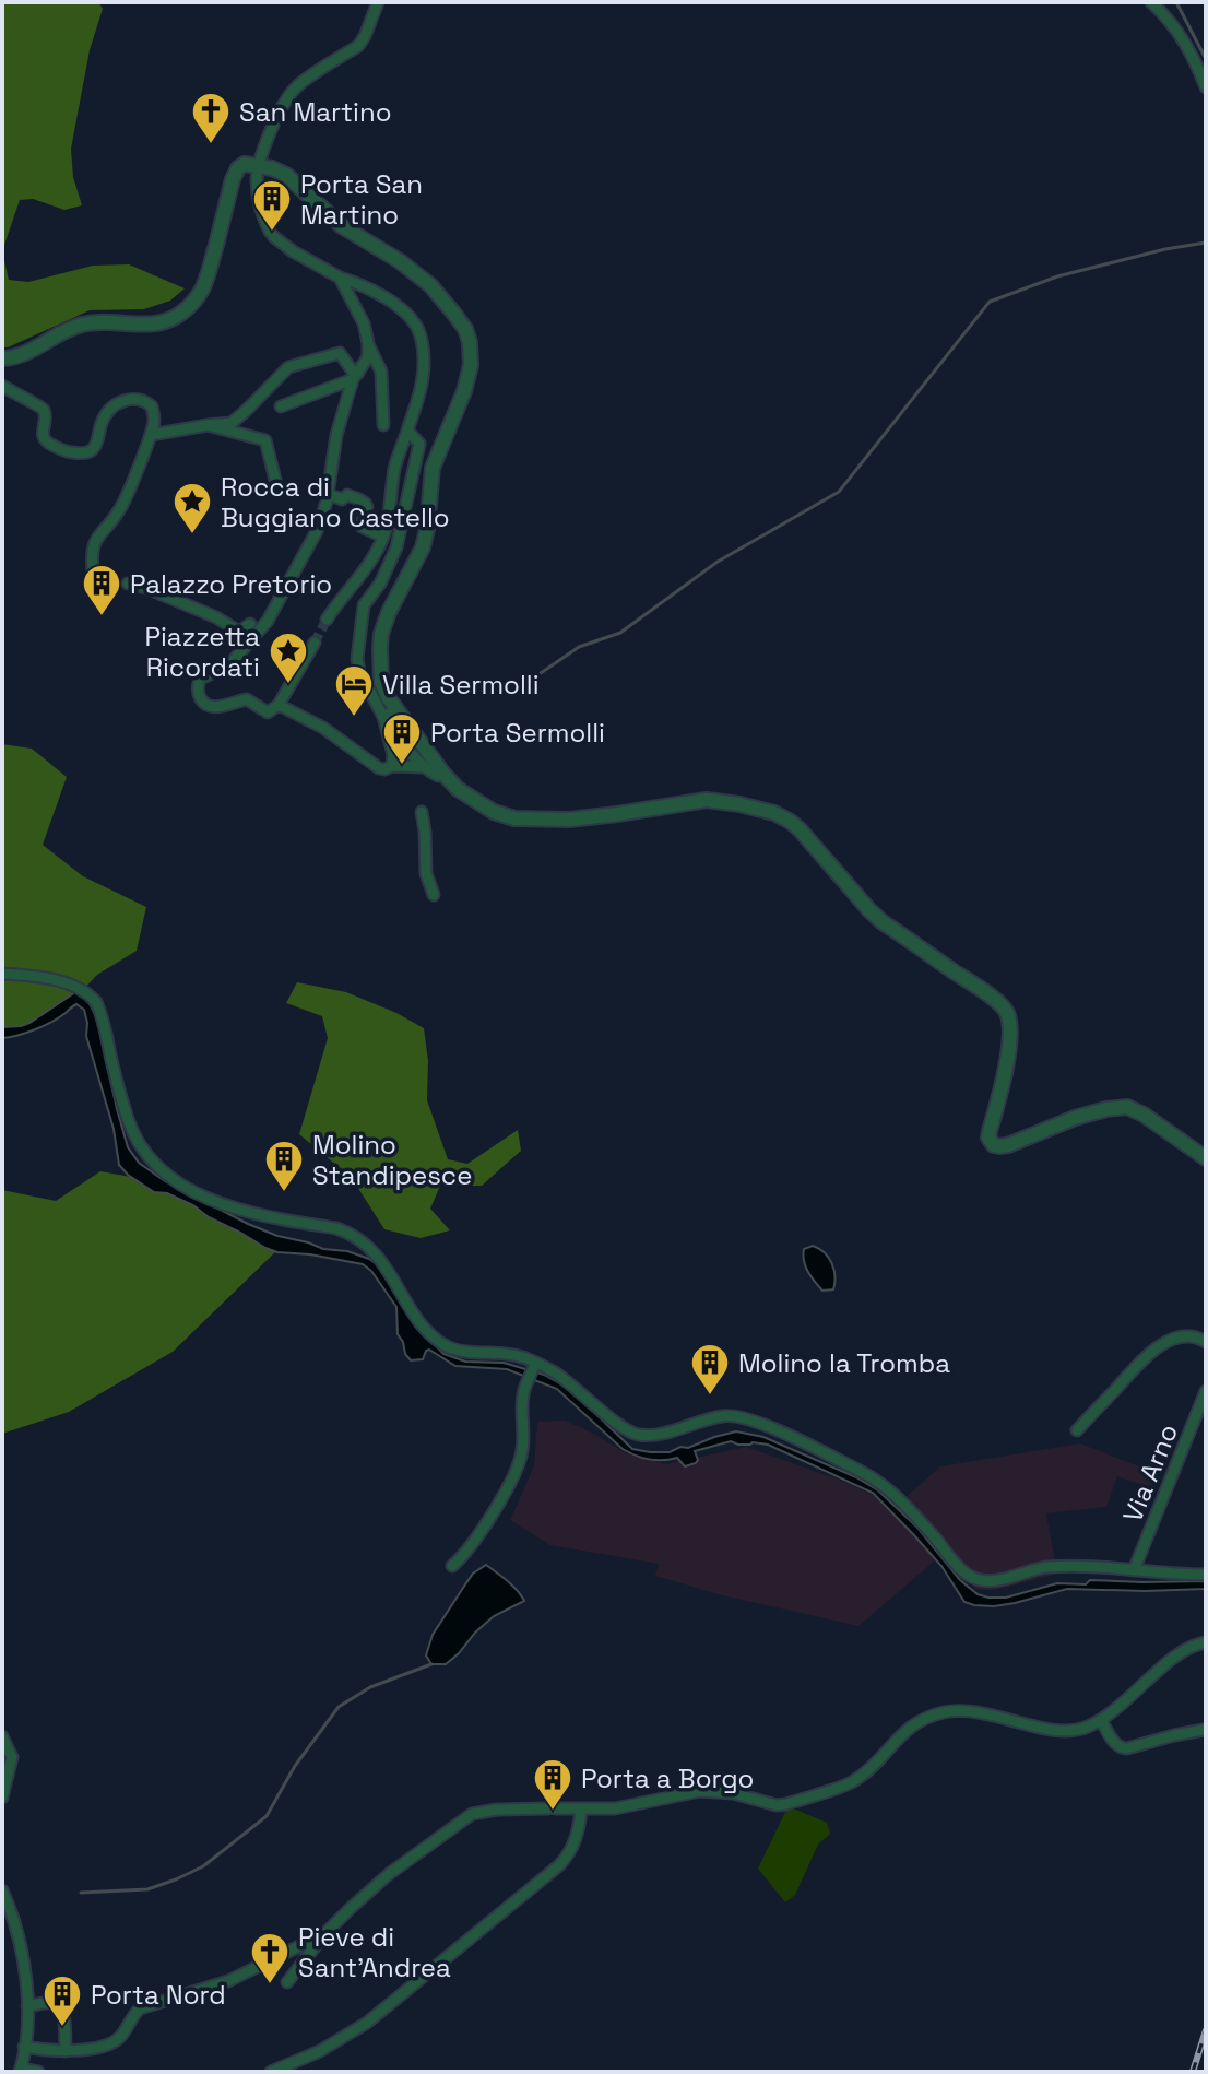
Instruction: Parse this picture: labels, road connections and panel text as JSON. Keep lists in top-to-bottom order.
{
  "streets": {
    "street": ["Via Arno"]
  },
  "places": {
    "church": ["San Martino", "Pieve di Sant'Andrea"],
    "building": [
      "Porta San Martino",
      "Palazzo Pretorio",
      "Porta Sermolli",
      "Molino Standipesce",
      "Molino la Tromba",
      "Porta a Borgo",
      "Porta Nord"
    ],
    "place": ["Rocca di Buggiano Castello", "Piazzetta Ricordati"],
    "hotel": ["Villa Sermolli"]
  }
}
